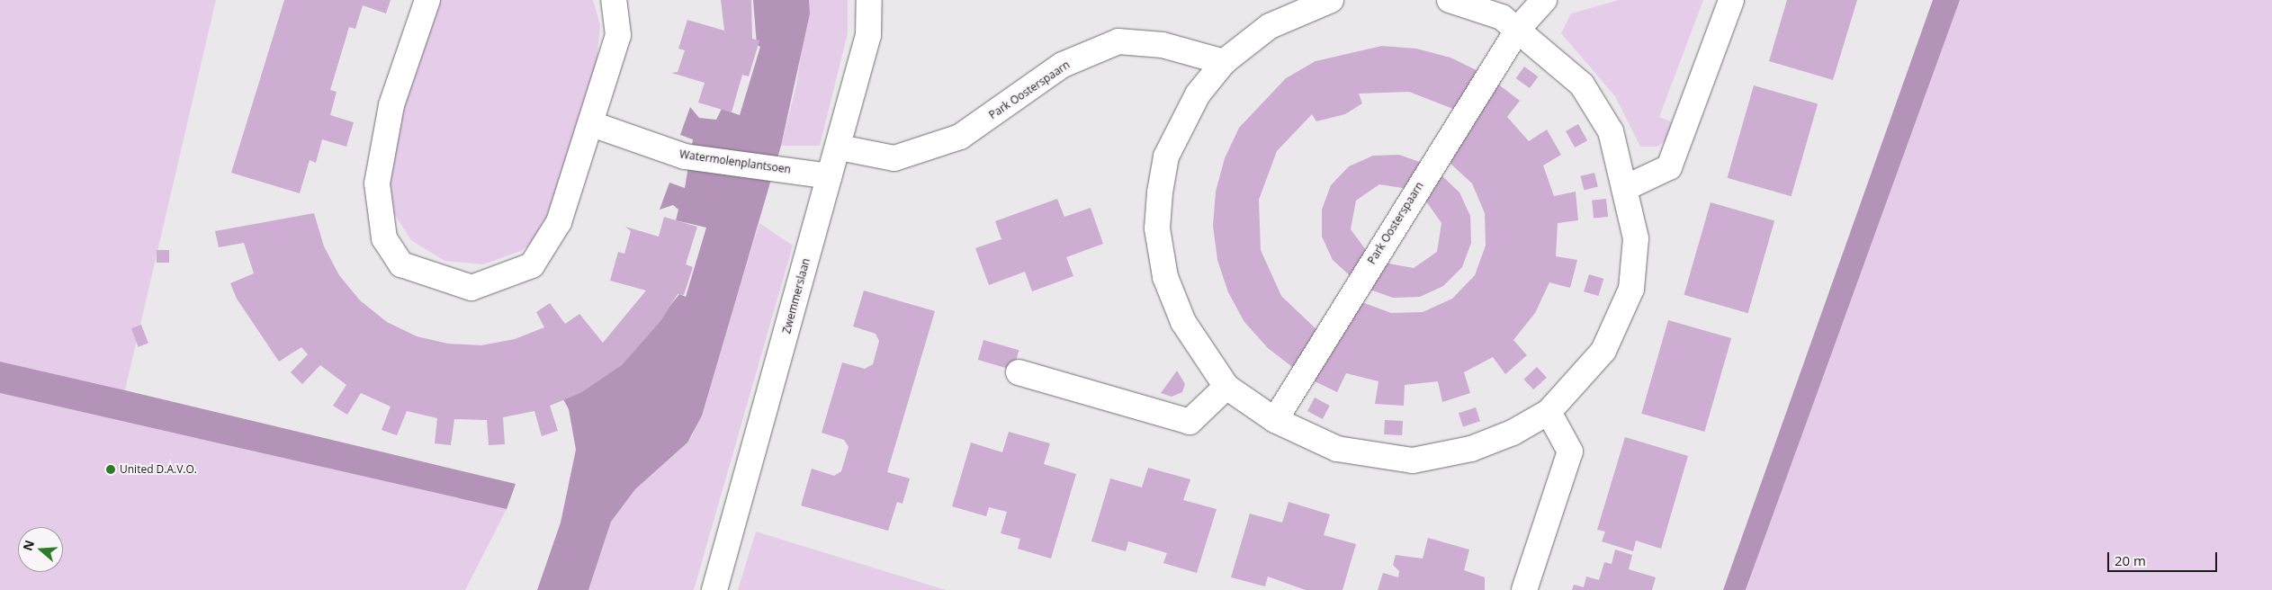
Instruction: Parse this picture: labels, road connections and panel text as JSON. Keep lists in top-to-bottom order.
{
  "streets": {
    "street": ["Park Oosterspaarn", "Watermolenplantsoen", "Zwemmerslaan"]
  },
  "crossings": [
    ["Park Oosterspaarn", "Zwemmerslaan"],
    ["Watermolenplantsoen", "Zwemmerslaan"]
  ],
  "places": ["United D.A.V.O."],
  "scale_bar": "20 m",
  "north": "left"
}
